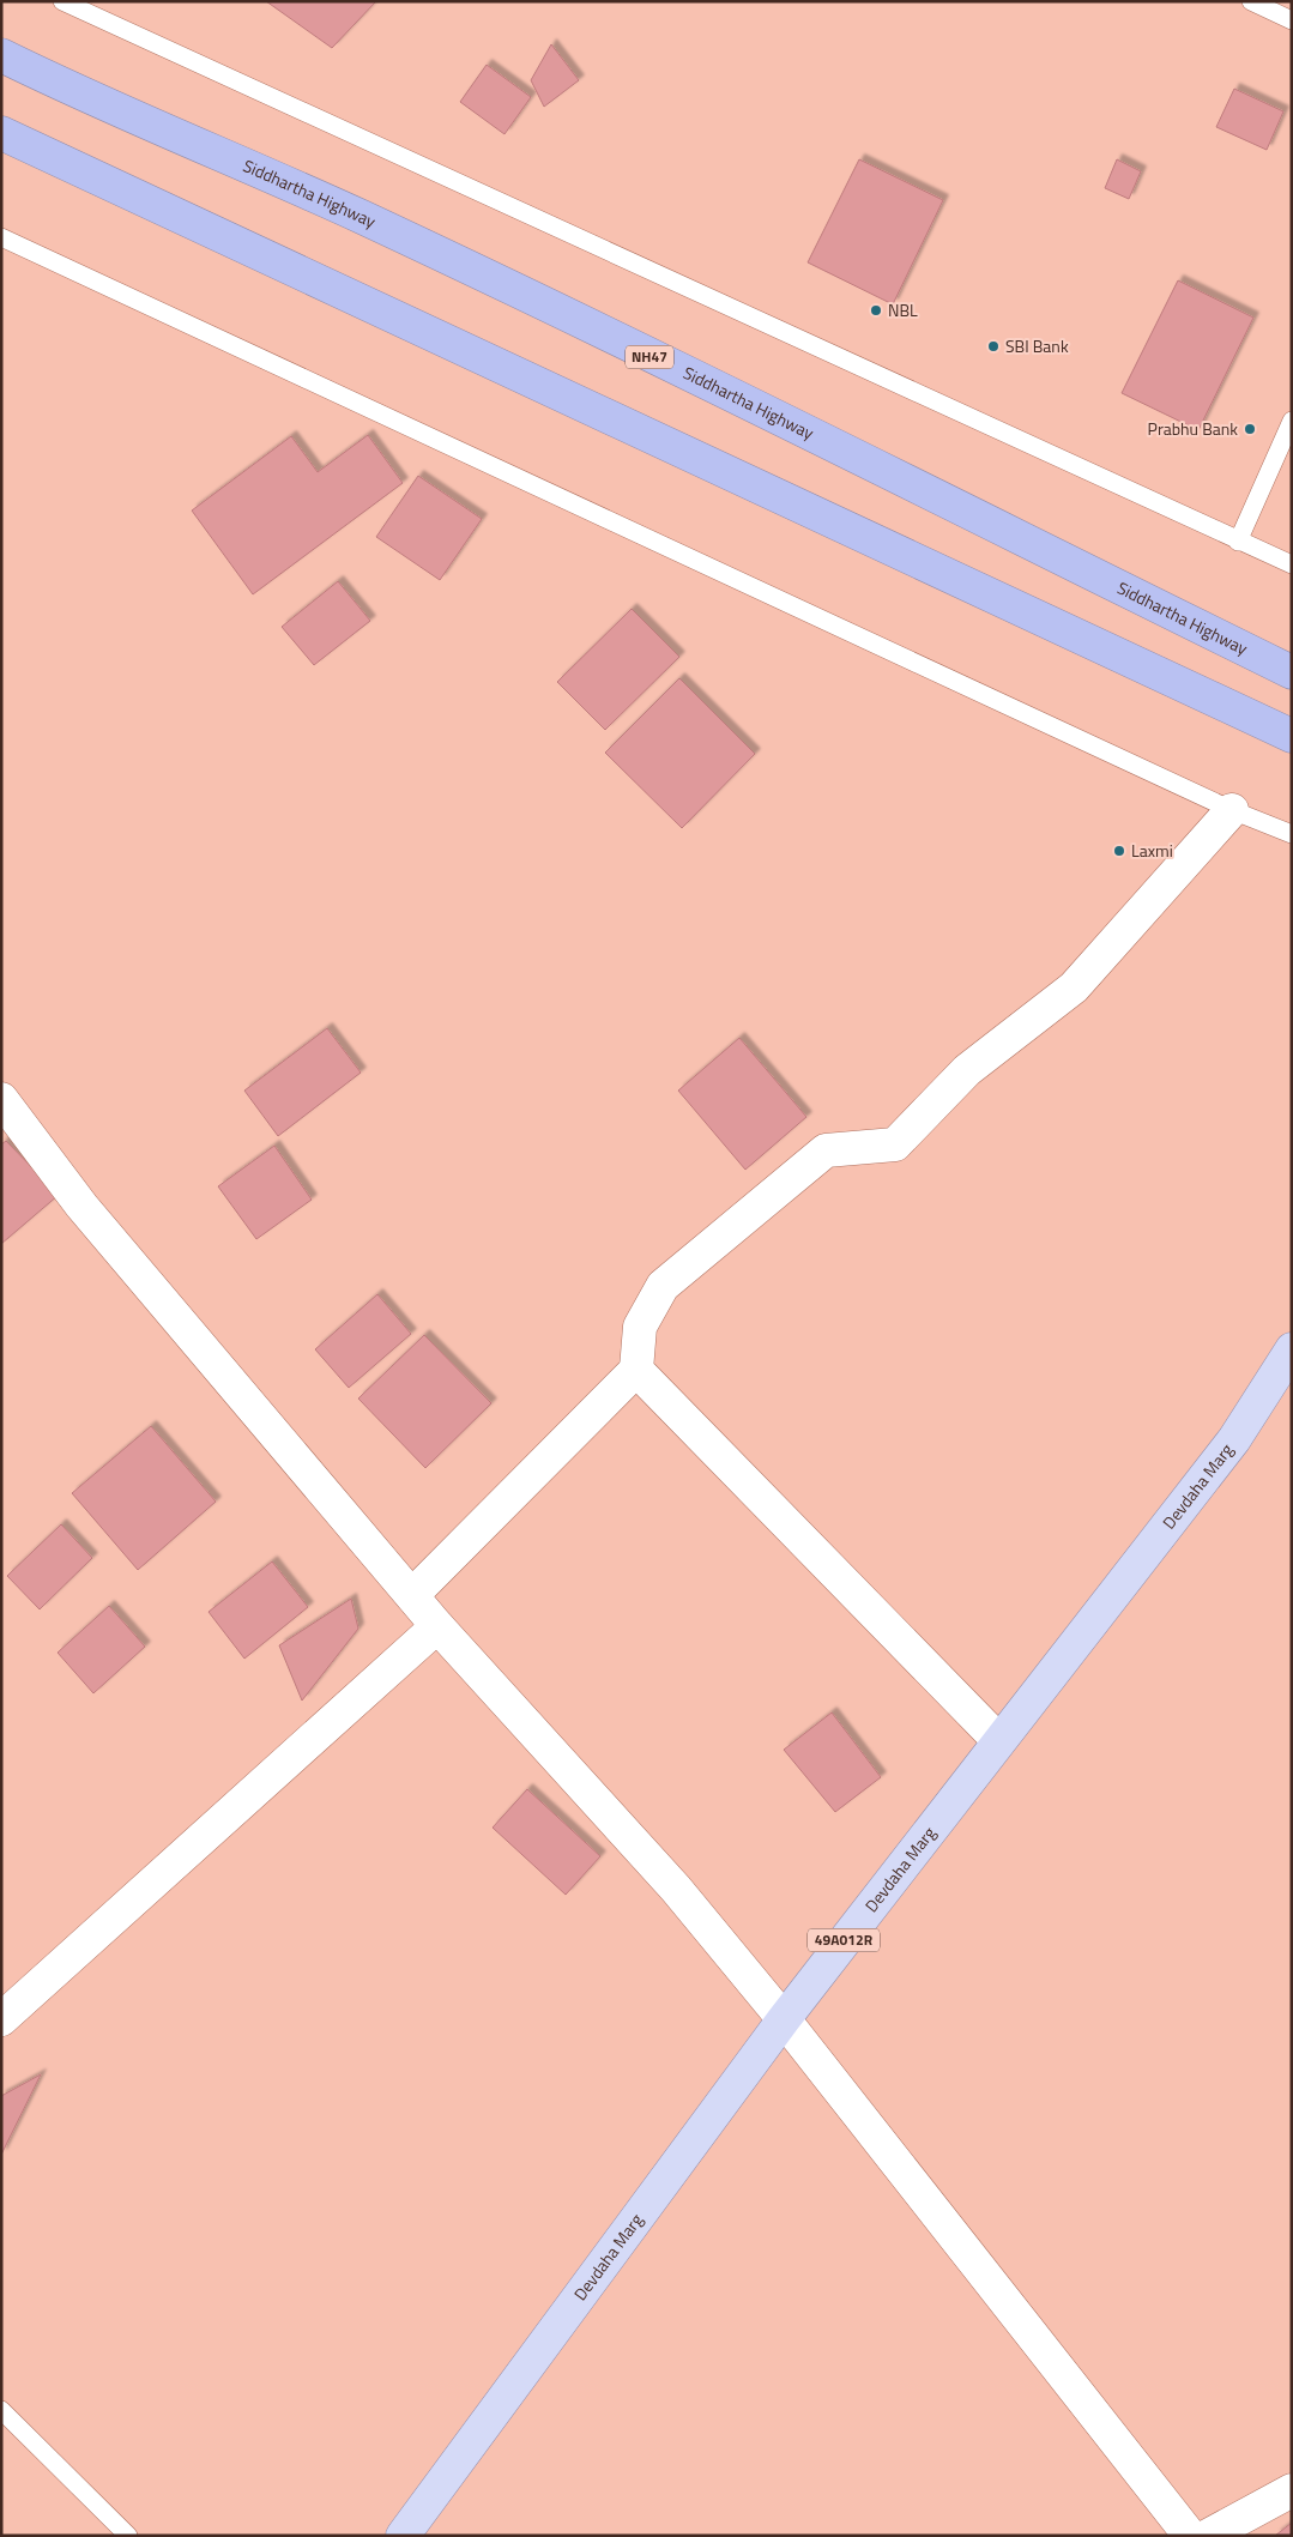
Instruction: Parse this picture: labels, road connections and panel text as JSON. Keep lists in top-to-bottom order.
{
  "streets": {
    "highway": ["Siddhartha Highway", "NH47"],
    "main road": ["Devdaha Marg", "49A012R"]
  },
  "places": [
    "NBL",
    "SBI Bank",
    "Prabhu Bank",
    "Laxmi"
  ]
}
